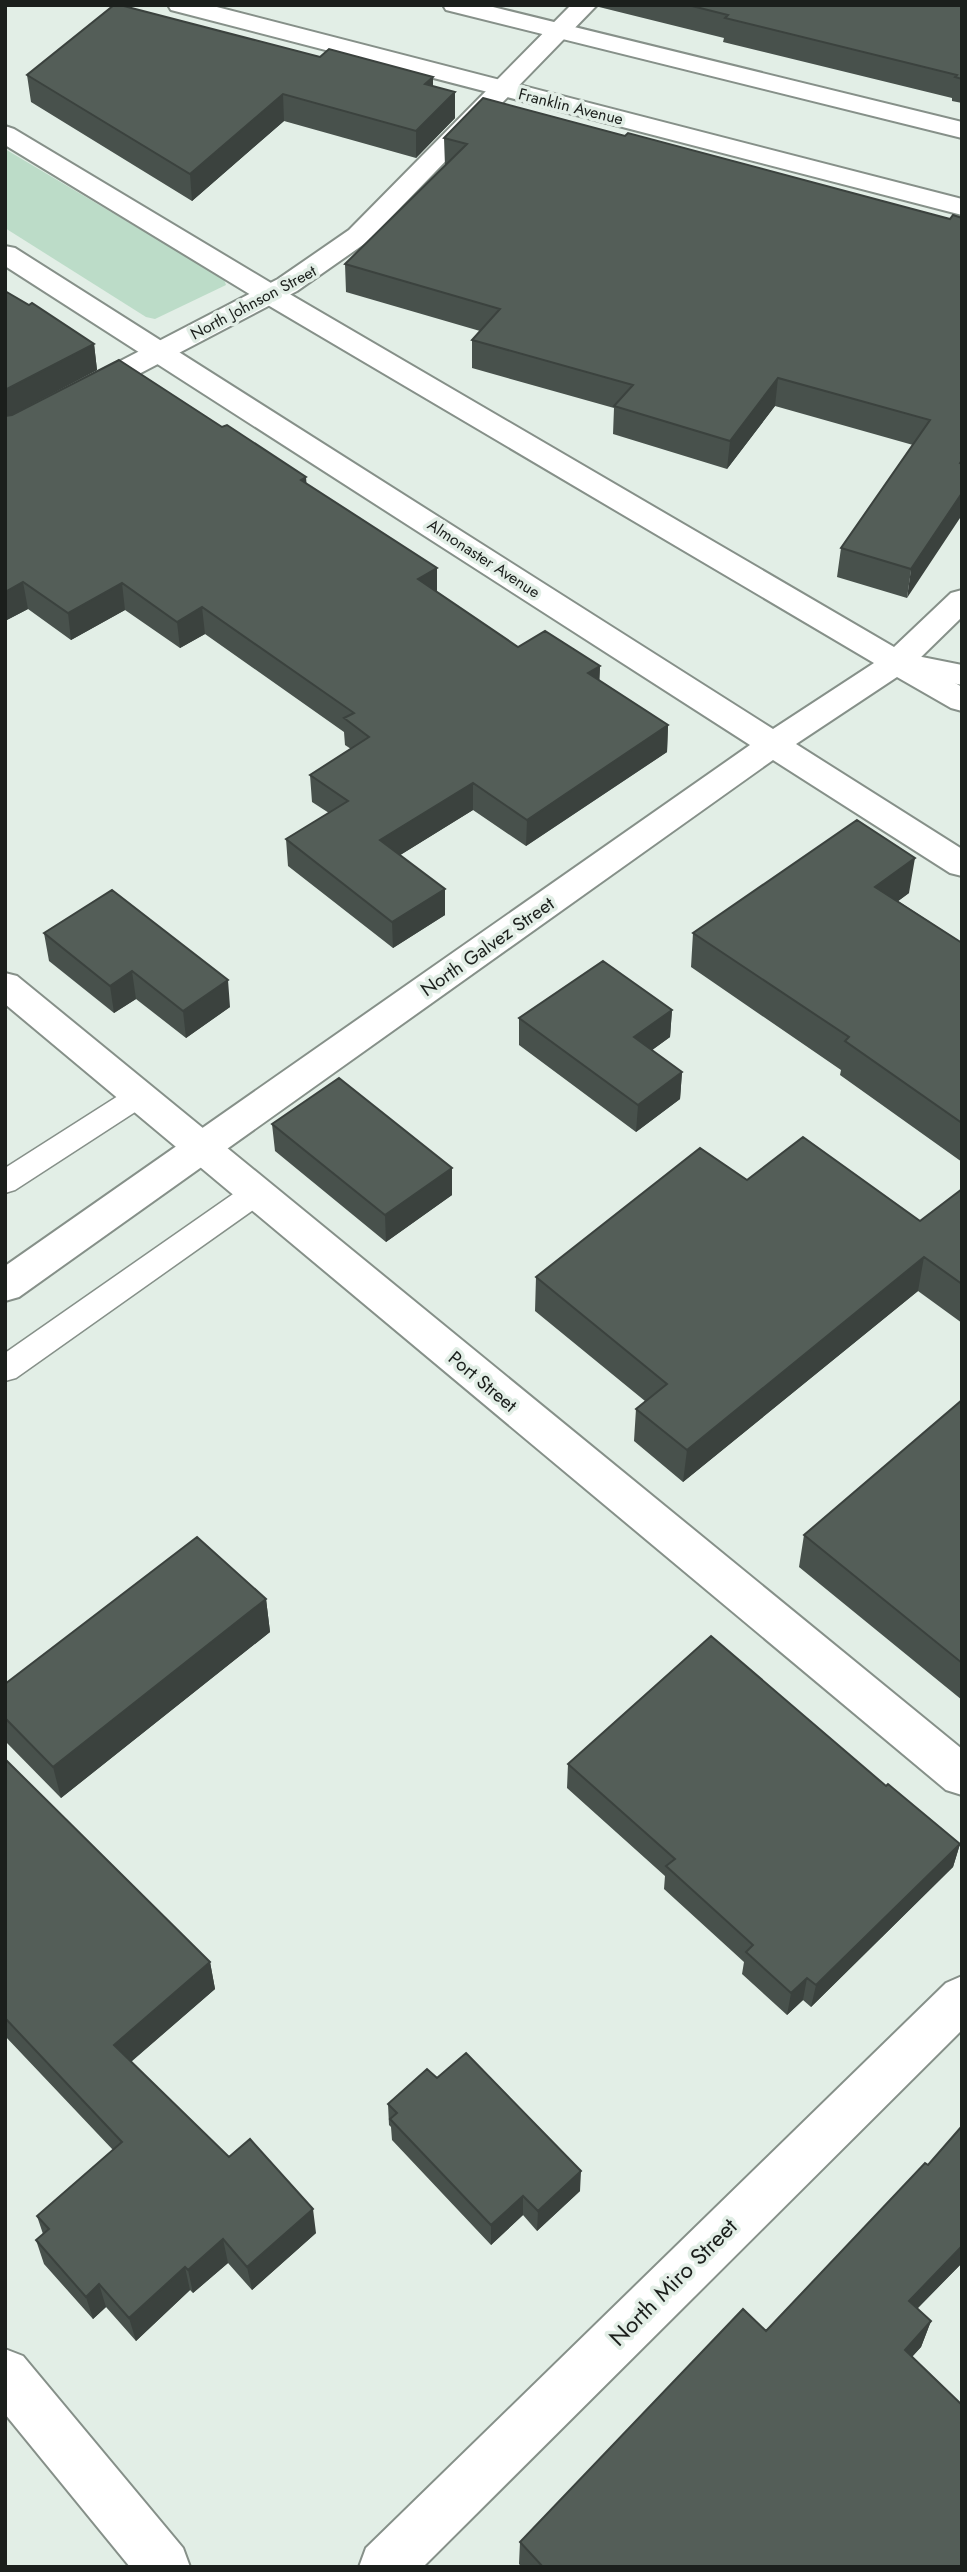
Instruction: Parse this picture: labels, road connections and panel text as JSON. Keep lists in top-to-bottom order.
{
  "streets": {
    "street": [
      "Franklin Avenue",
      "North Johnson Street",
      "Almonaster Avenue",
      "North Galvez Street",
      "Port Street",
      "North Miro Street"
    ]
  },
  "crossings": [
    ["Franklin Avenue", "North Johnson Street"],
    ["North Johnson Street", "Almonaster Avenue"],
    ["Almonaster Avenue", "North Galvez Street"],
    ["North Galvez Street", "Port Street"]
  ]
}
